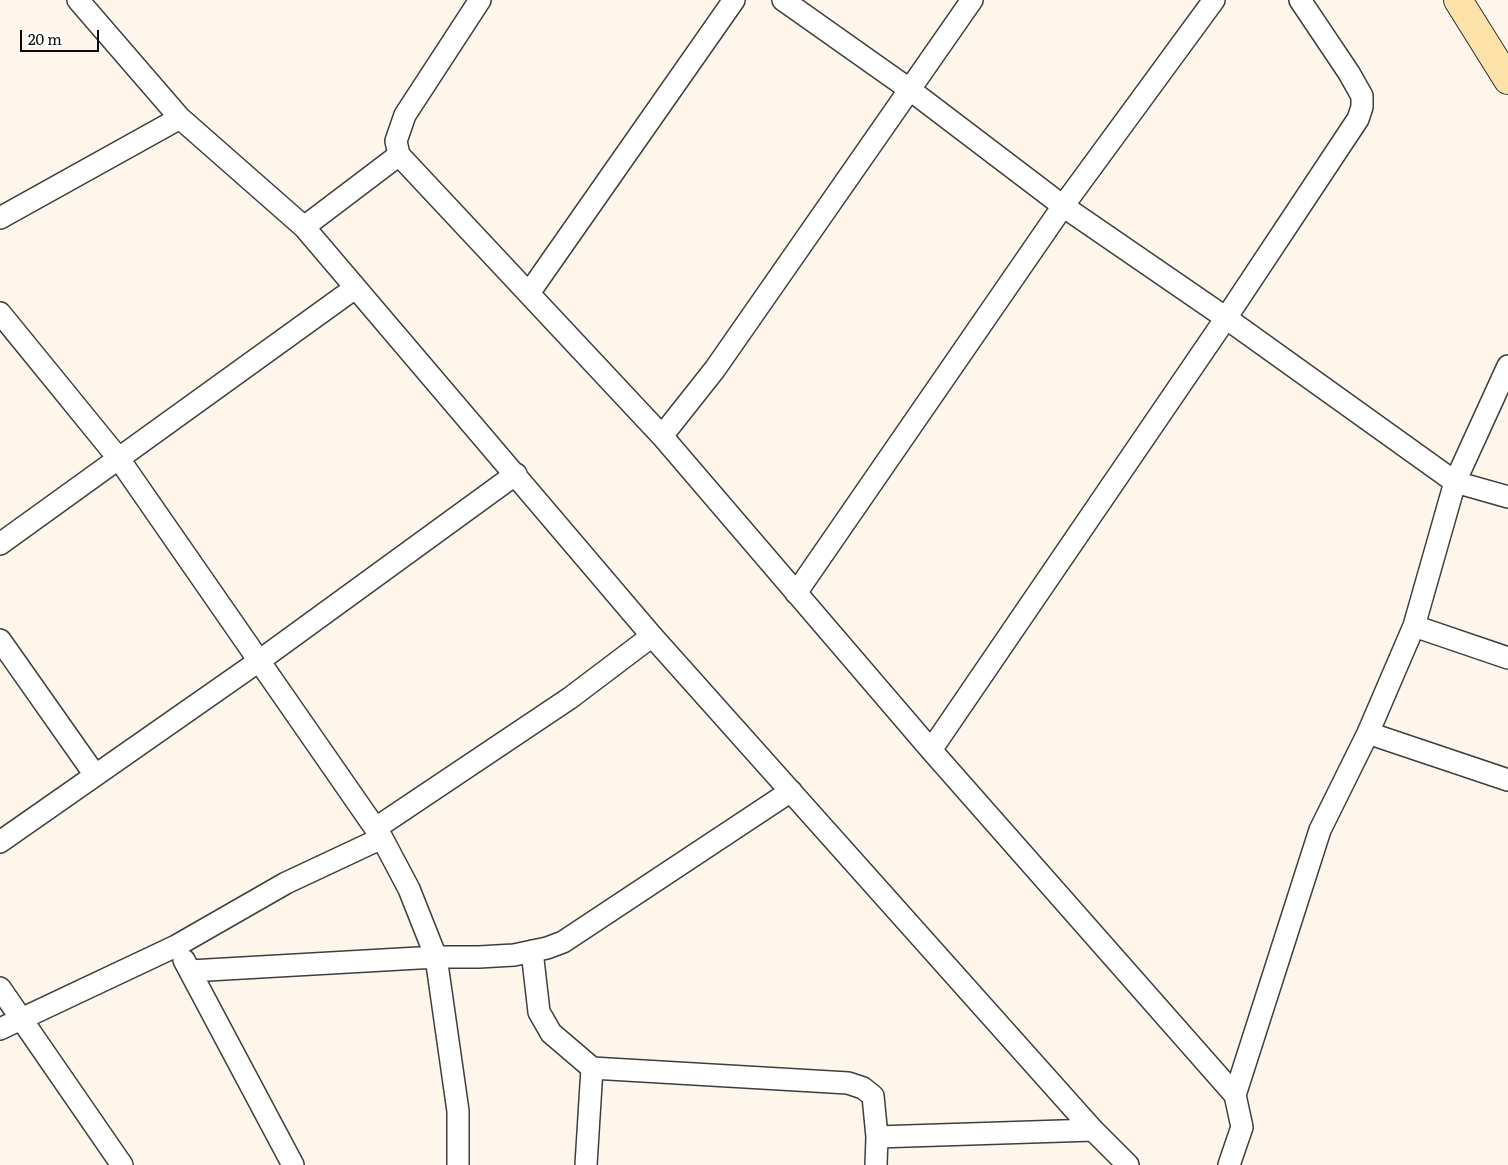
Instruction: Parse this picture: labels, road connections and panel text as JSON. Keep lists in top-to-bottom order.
{
  "scale_bar": "20 m"
}
